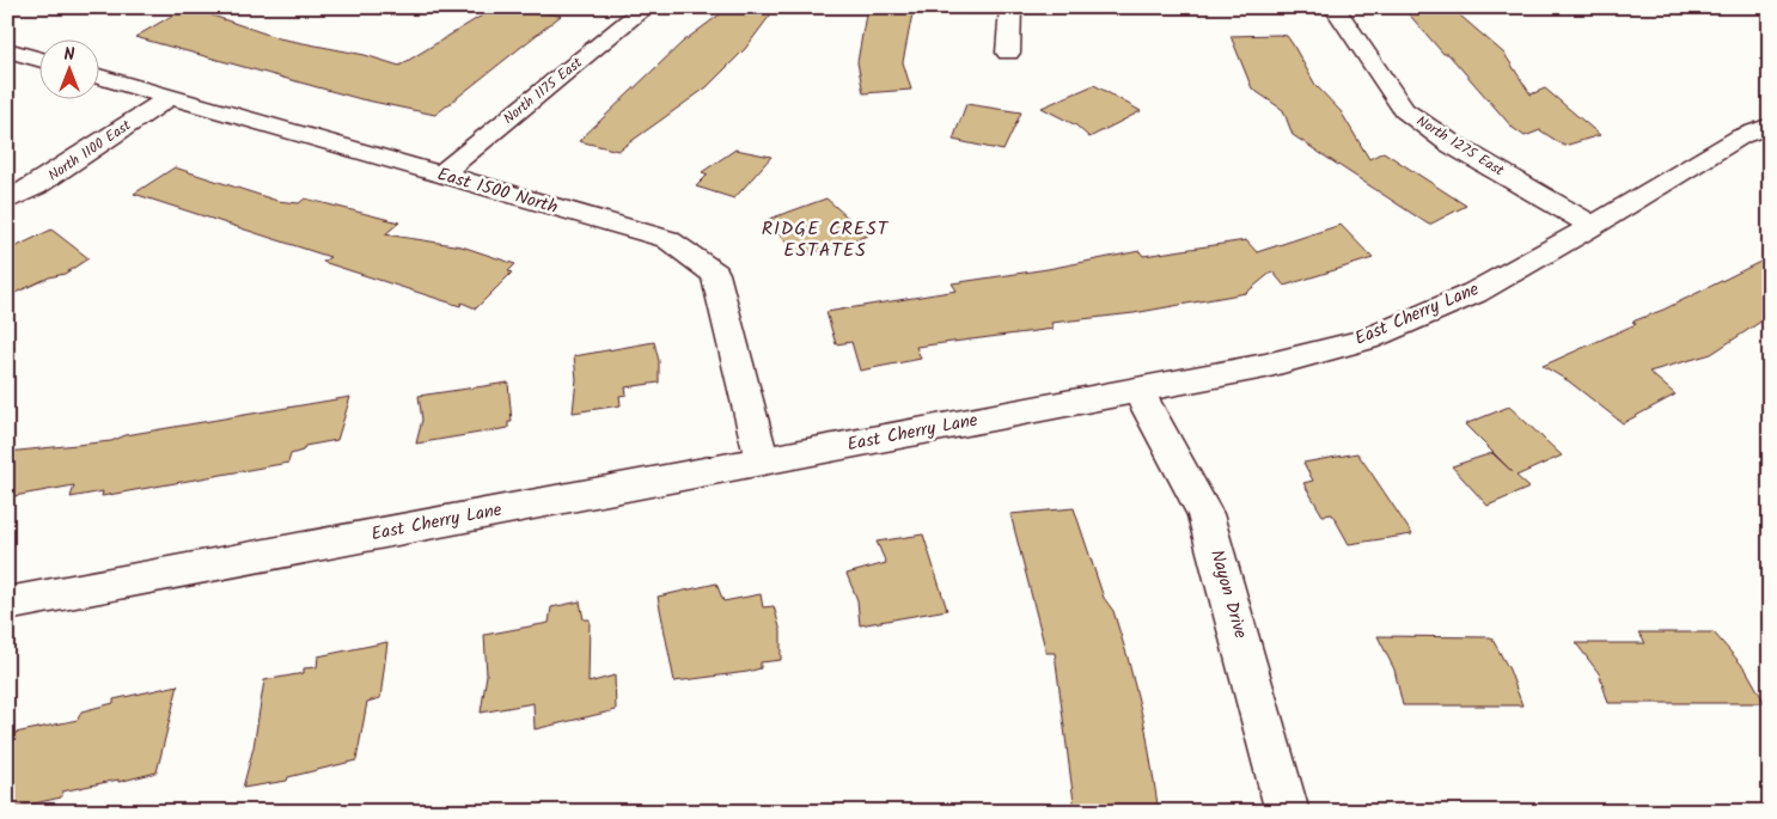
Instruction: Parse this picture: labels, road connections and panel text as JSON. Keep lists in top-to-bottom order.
{
  "streets": {
    "street": [
      "North 1175 East",
      "North 1275 East",
      "North 1100 East",
      "East 1500 North",
      "East Cherry Lane",
      "Nayon Drive"
    ]
  },
  "crossings": [
    ["North 1175 East", "East 1500 North"],
    ["North 1275 East", "East Cherry Lane"],
    ["North 1100 East", "East 1500 North"],
    ["East 1500 North", "East Cherry Lane"],
    ["East Cherry Lane", "Nayon Drive"]
  ],
  "districts": ["RIDGE CREST ESTATES"],
  "north": "top"
}
